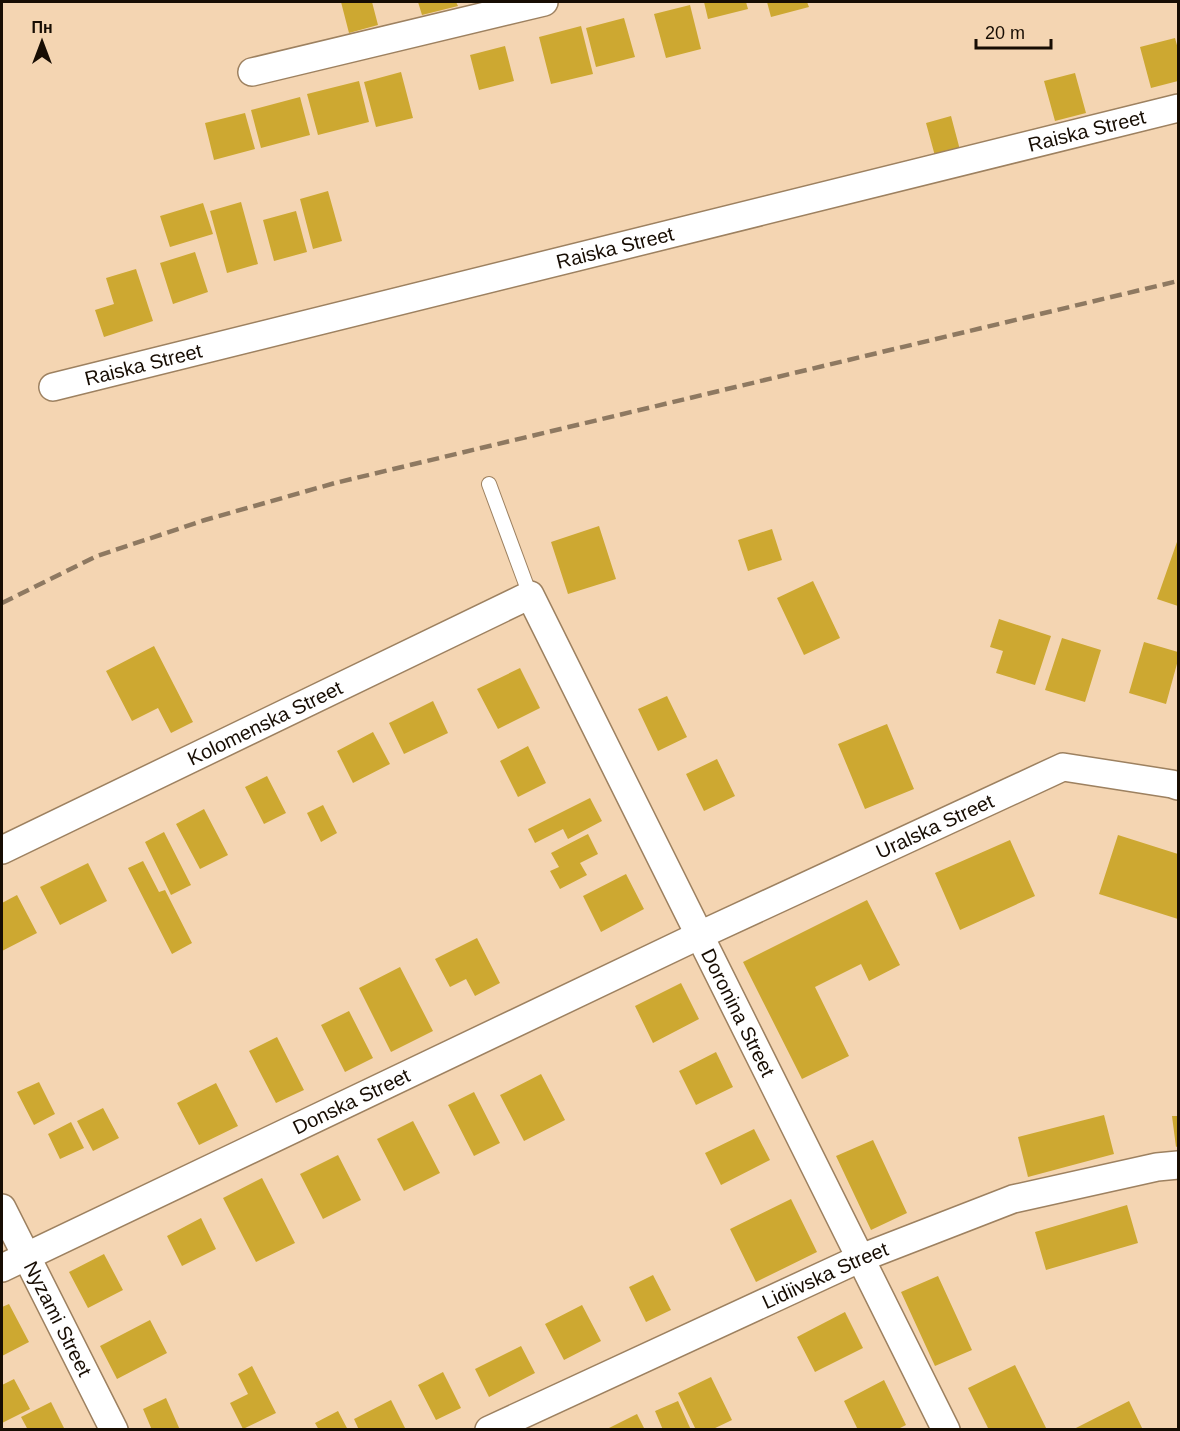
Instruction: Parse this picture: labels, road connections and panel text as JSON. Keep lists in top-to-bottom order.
{
  "streets": {
    "street": [
      "Raiska Street",
      "Kolomenska Street",
      "Uralska Street",
      "Doronina Street",
      "Donska Street",
      "Lidiivska Street",
      "Nyzami Street"
    ]
  },
  "crossings": [
    ["Kolomenska Street", "Doronina Street"],
    ["Uralska Street", "Doronina Street"],
    ["Uralska Street", "Donska Street"],
    ["Doronina Street", "Donska Street"],
    ["Doronina Street", "Lidiivska Street"],
    ["Donska Street", "Nyzami Street"]
  ],
  "scale_bar": "20 m",
  "north": "top"
}
